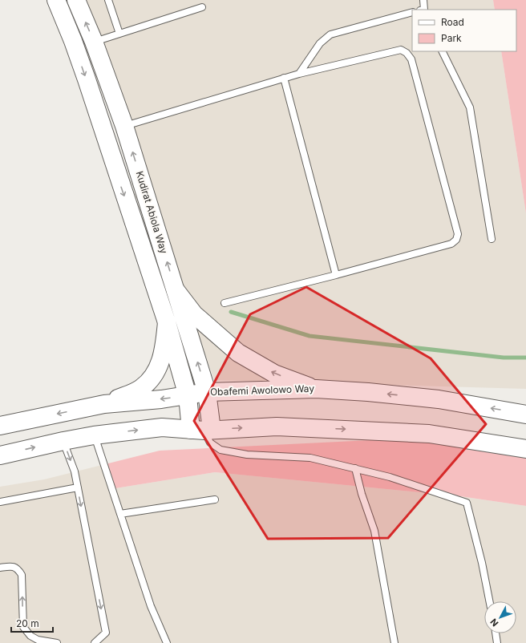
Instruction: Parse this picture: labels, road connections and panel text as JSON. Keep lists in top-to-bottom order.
{
  "streets": {
    "main road": ["Kudirat Abiola Way", "Obafemi Awolowo Way"]
  },
  "crossings": [
    ["Kudirat Abiola Way", "Obafemi Awolowo Way"]
  ],
  "legend": ["Road", "Park"],
  "scale_bar": "20 m",
  "north": "bottom left"
}
